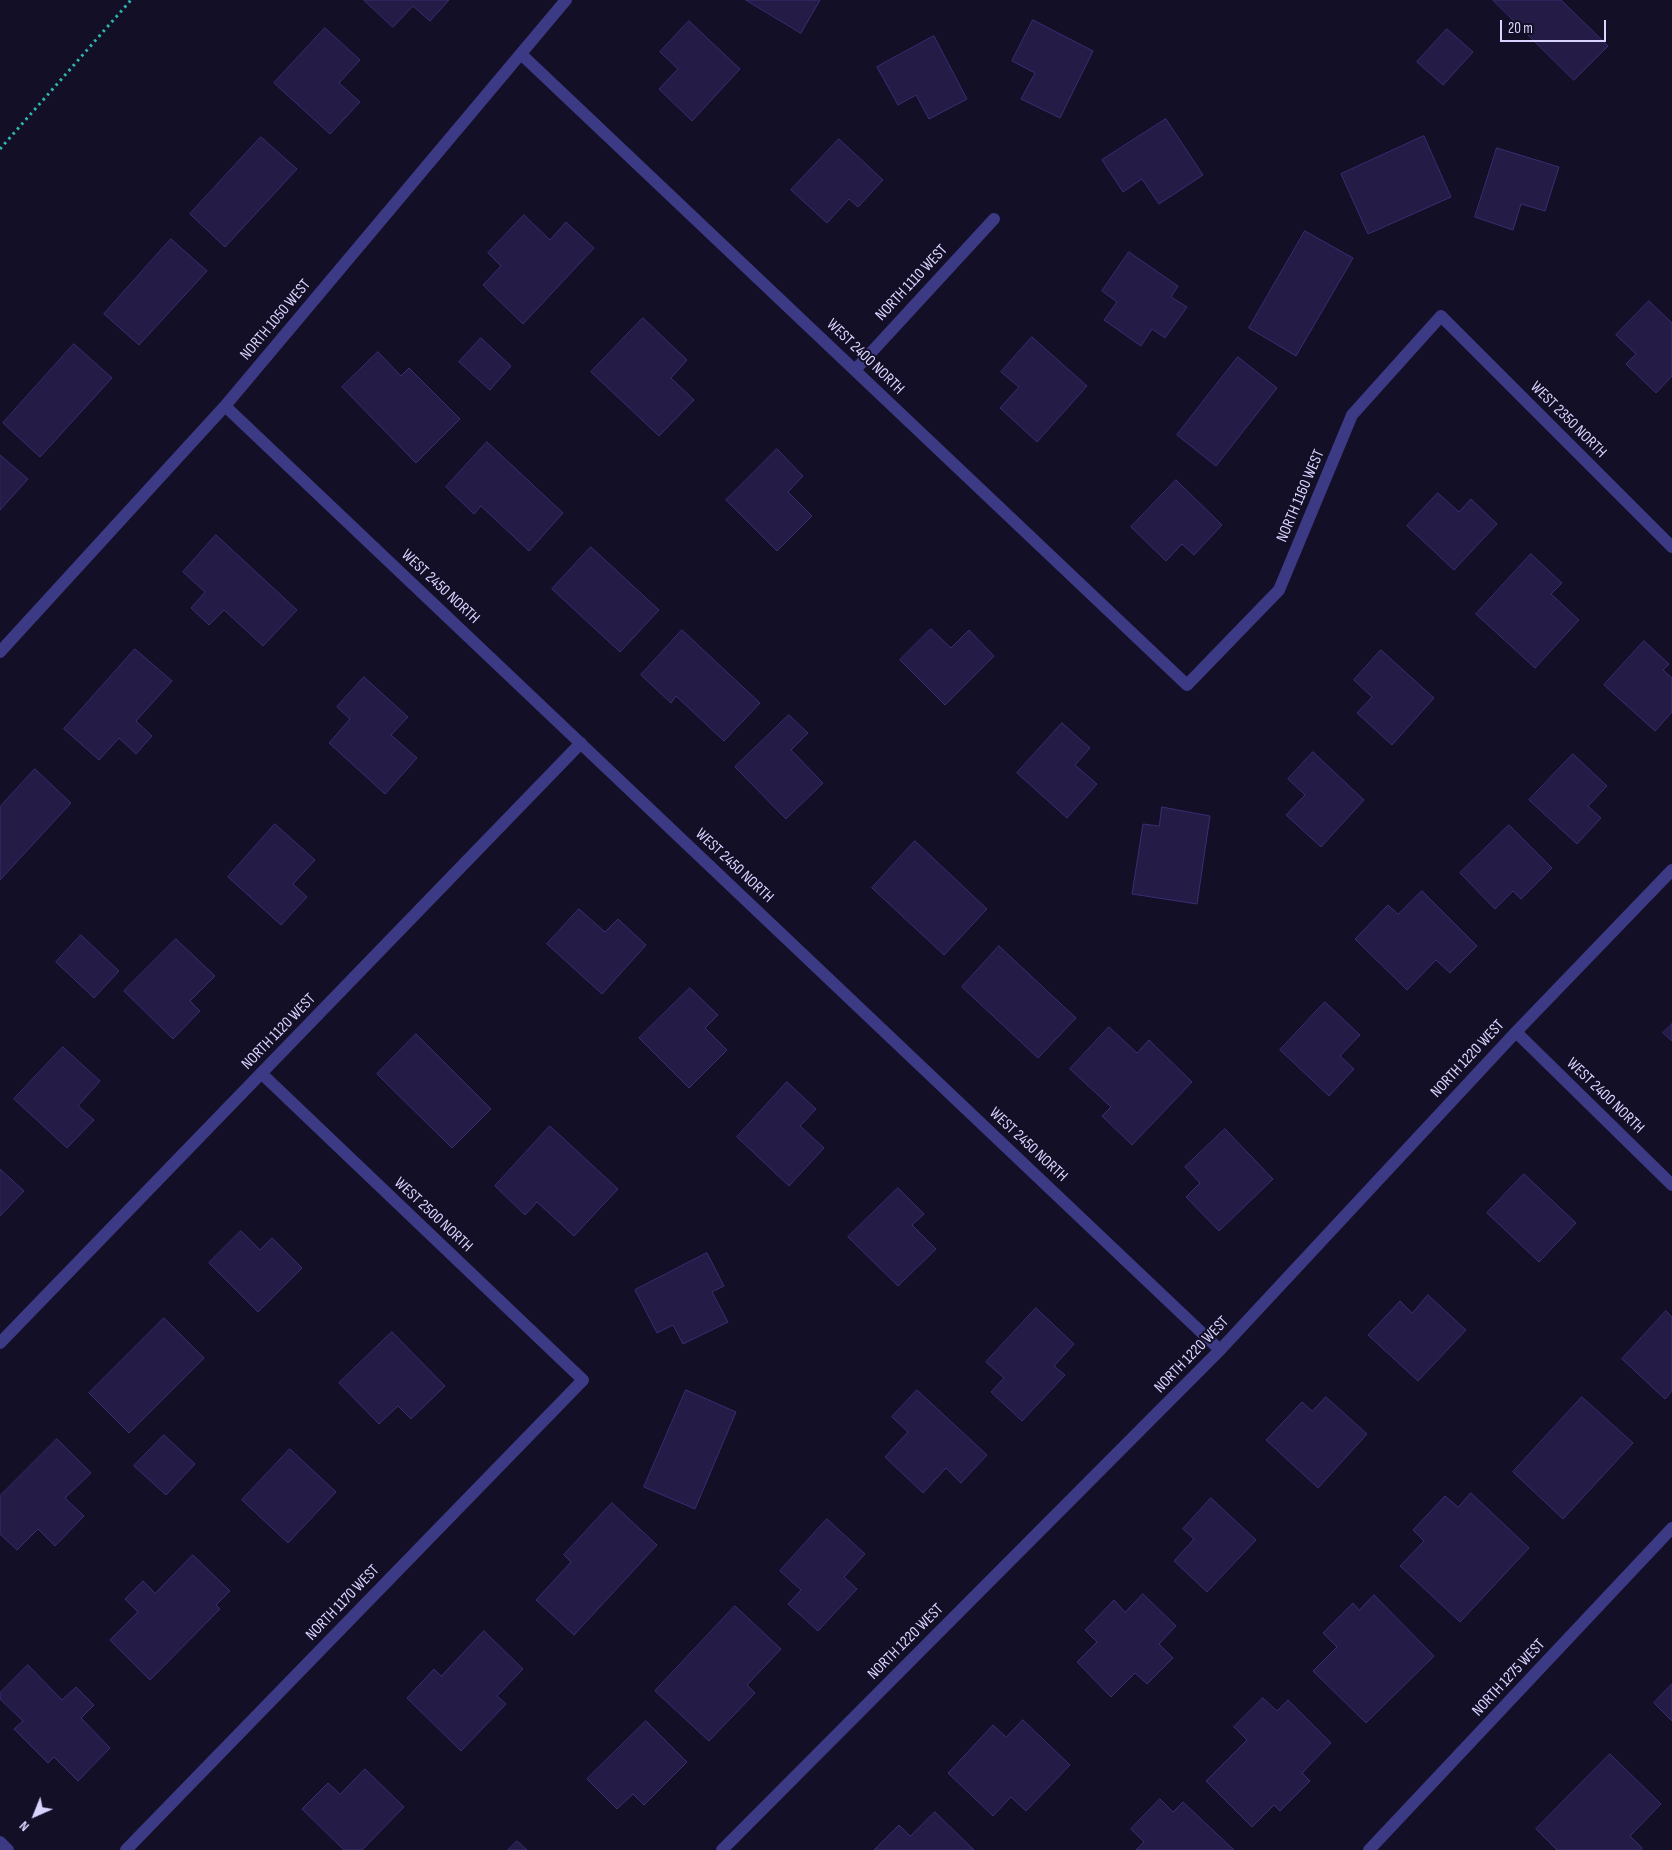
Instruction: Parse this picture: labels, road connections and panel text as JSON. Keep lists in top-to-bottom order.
{
  "streets": {
    "street": [
      "NORTH 1110 WEST",
      "NORTH 1050 WEST",
      "WEST 2400 NORTH",
      "WEST 2350 NORTH",
      "NORTH 1160 WEST",
      "WEST 2450 NORTH",
      "NORTH 1120 WEST",
      "NORTH 1220 WEST",
      "WEST 2500 NORTH",
      "NORTH 1170 WEST",
      "NORTH 1275 WEST"
    ]
  },
  "crossings": [
    ["NORTH 1110 WEST", "WEST 2400 NORTH"],
    ["NORTH 1050 WEST", "WEST 2400 NORTH"],
    ["NORTH 1050 WEST", "WEST 2450 NORTH"],
    ["WEST 2400 NORTH", "NORTH 1160 WEST"],
    ["WEST 2400 NORTH", "NORTH 1220 WEST"],
    ["WEST 2350 NORTH", "NORTH 1160 WEST"],
    ["WEST 2450 NORTH", "NORTH 1120 WEST"],
    ["WEST 2450 NORTH", "NORTH 1220 WEST"],
    ["NORTH 1120 WEST", "WEST 2500 NORTH"],
    ["WEST 2500 NORTH", "NORTH 1170 WEST"]
  ],
  "scale_bar": "20 m",
  "north": "bottom left"
}
